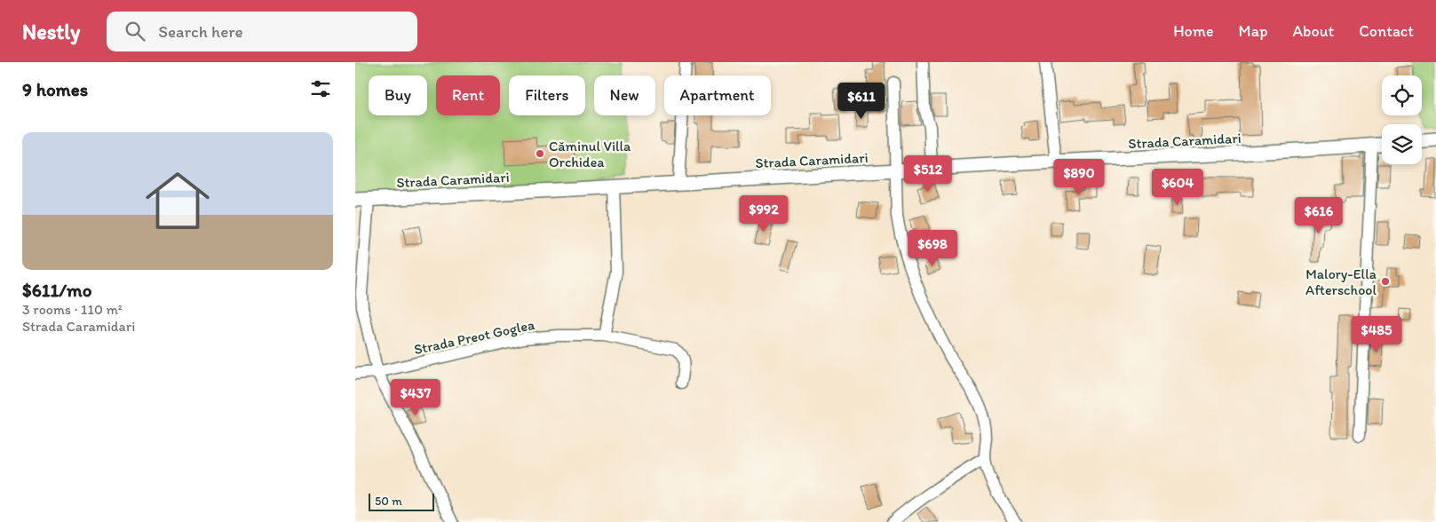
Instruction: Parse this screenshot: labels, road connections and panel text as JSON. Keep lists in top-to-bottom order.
{
  "streets": {
    "main road": ["Strada Caramidari"],
    "street": ["Strada Preot Goglea"]
  },
  "places": ["Căminul Villa Orchidea", "Malory-Ella Afterschool"],
  "scale_bar": "50 m",
  "page": {
    "header": "Nestly",
    "search": "Search here",
    "nav": [
      "Home",
      "Map",
      "About",
      "Contact"
    ],
    "heading": "9 homes",
    "chip": [
      "Buy",
      "Rent",
      "Filters",
      "New",
      "Apartment"
    ],
    "price": [
      "$611",
      "$512",
      "$890",
      "$604",
      "$992",
      "$616",
      "$698",
      "$485",
      "$437"
    ],
    "list": [
      {
        "name": "$611/mo",
        "note": "3 rooms · 110 m² · Strada Caramidari"
      }
    ],
    "scale": "50 m"
  }
}
